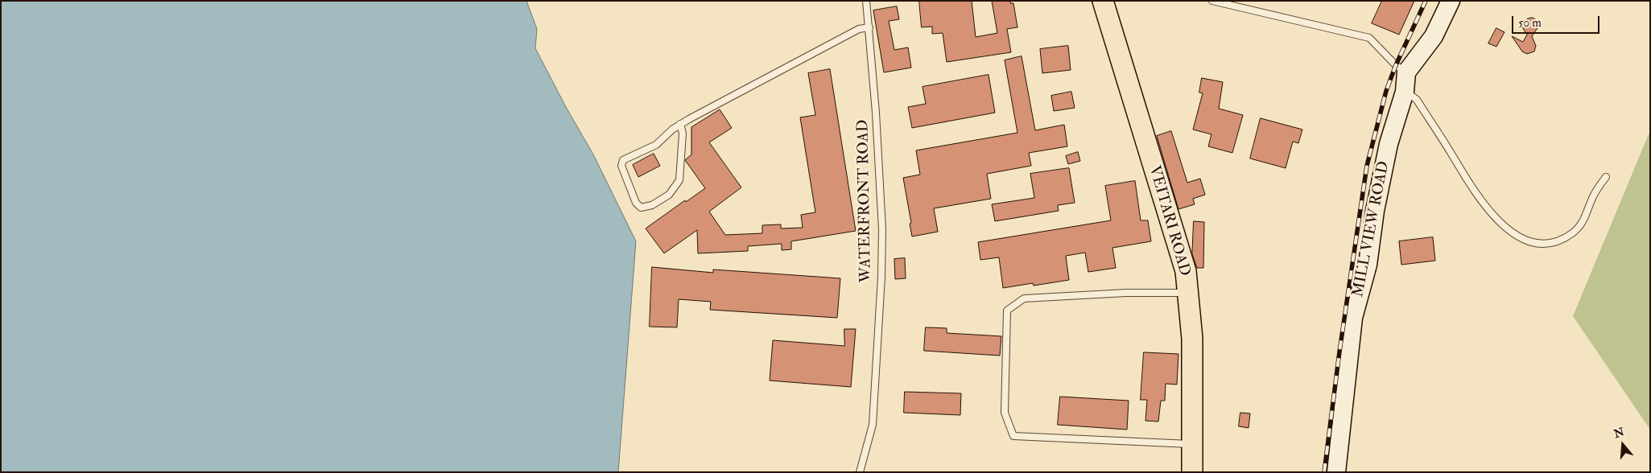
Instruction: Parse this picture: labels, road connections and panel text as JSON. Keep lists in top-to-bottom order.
{
  "streets": {
    "main road": ["VEITARI ROAD"],
    "street": ["MILL VIEW ROAD"],
    "lane": ["WATERFRONT ROAD"]
  },
  "scale_bar": "50 m",
  "north": "top"
}
